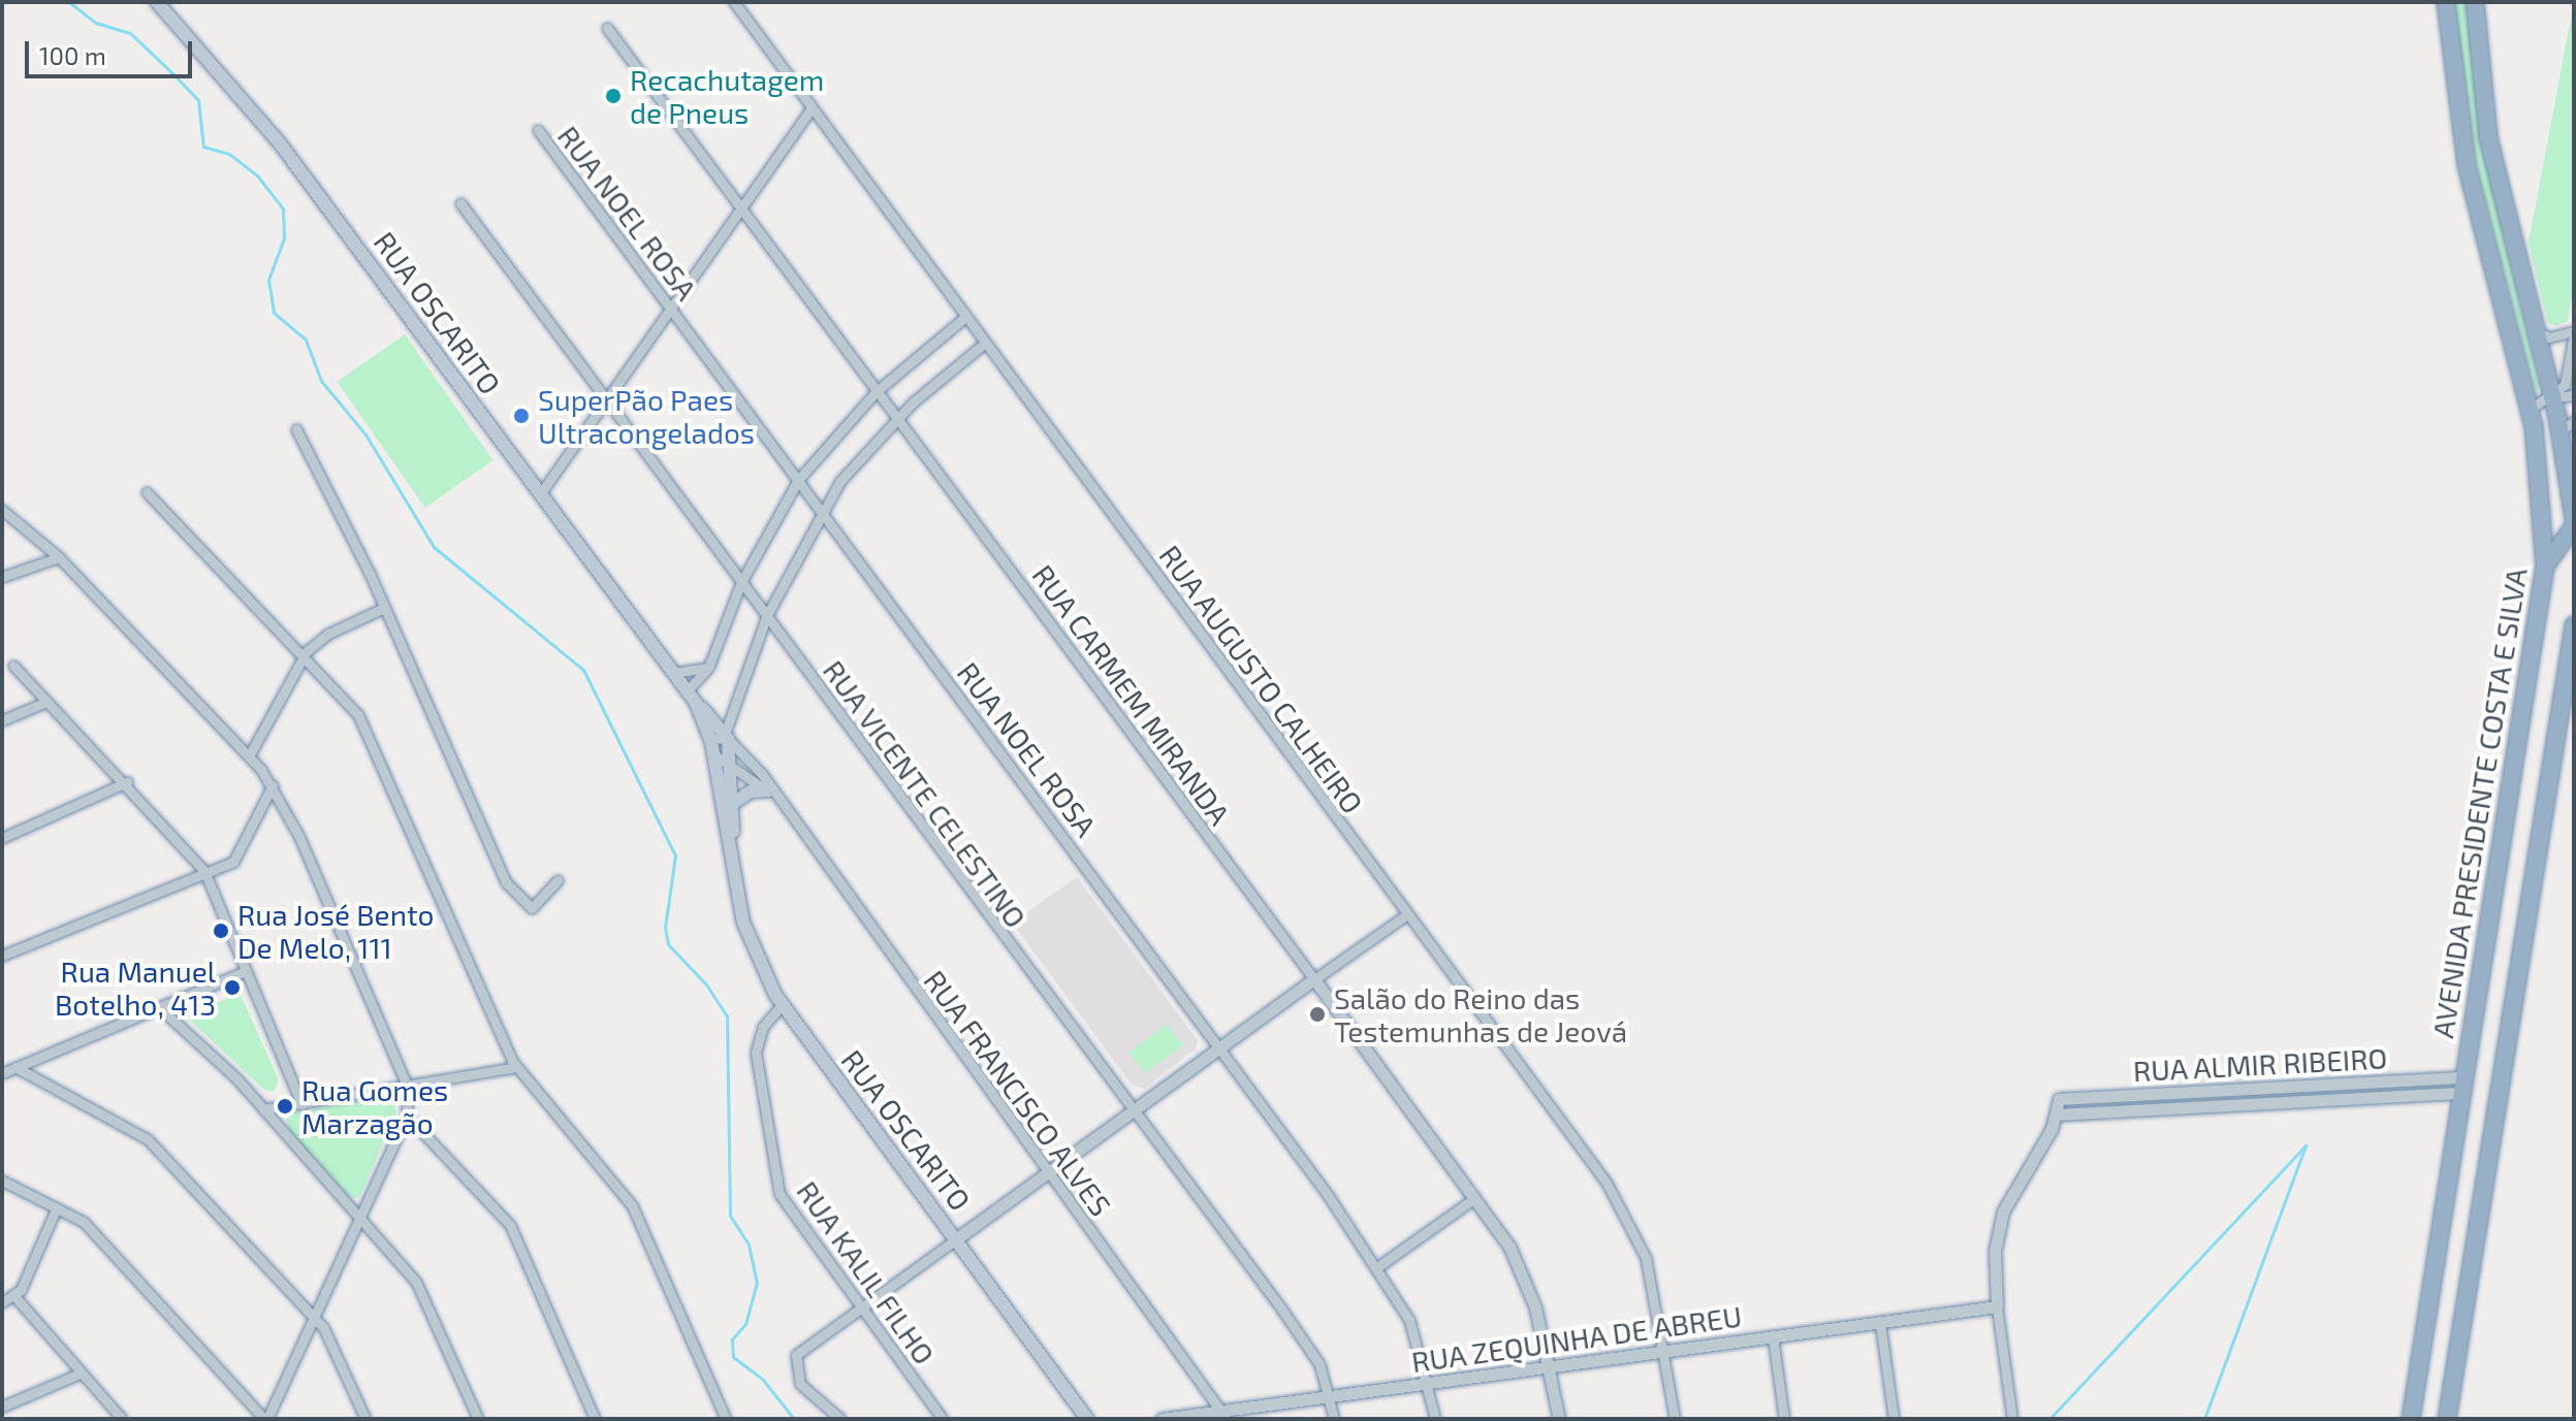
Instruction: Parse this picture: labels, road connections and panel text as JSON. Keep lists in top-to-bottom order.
{
  "streets": {
    "highway": ["AVENIDA PRESIDENTE COSTA E SILVA"],
    "main road": ["RUA OSCARITO"],
    "street": [
      "RUA NOEL ROSA",
      "RUA AUGUSTO CALHEIRO",
      "RUA CARMEM MIRANDA",
      "RUA VICENTE CELESTINO",
      "RUA ALMIR RIBEIRO",
      "RUA FRANCISCO ALVES",
      "RUA KALIL FILHO",
      "RUA ZEQUINHA DE ABREU"
    ]
  },
  "crossings": [
    ["RUA NOEL ROSA", "RUA ZEQUINHA DE ABREU"],
    ["RUA OSCARITO", "RUA FRANCISCO ALVES"],
    ["RUA OSCARITO", "RUA KALIL FILHO"],
    ["RUA AUGUSTO CALHEIRO", "RUA ZEQUINHA DE ABREU"],
    ["RUA CARMEM MIRANDA", "RUA ZEQUINHA DE ABREU"],
    ["RUA VICENTE CELESTINO", "RUA ZEQUINHA DE ABREU"],
    ["AVENIDA PRESIDENTE COSTA E SILVA", "RUA ALMIR RIBEIRO"],
    ["RUA FRANCISCO ALVES", "RUA ZEQUINHA DE ABREU"]
  ],
  "places": [
    "Recachutagem de Pneus",
    "SuperPão Paes Ultracongelados",
    "Rua José Bento De Melo, 111",
    "Rua Manuel Botelho, 413",
    "Salão do Reino das Testemunhas de Jeová",
    "Rua Gomes Marzagão"
  ],
  "scale_bar": "100 m"
}
